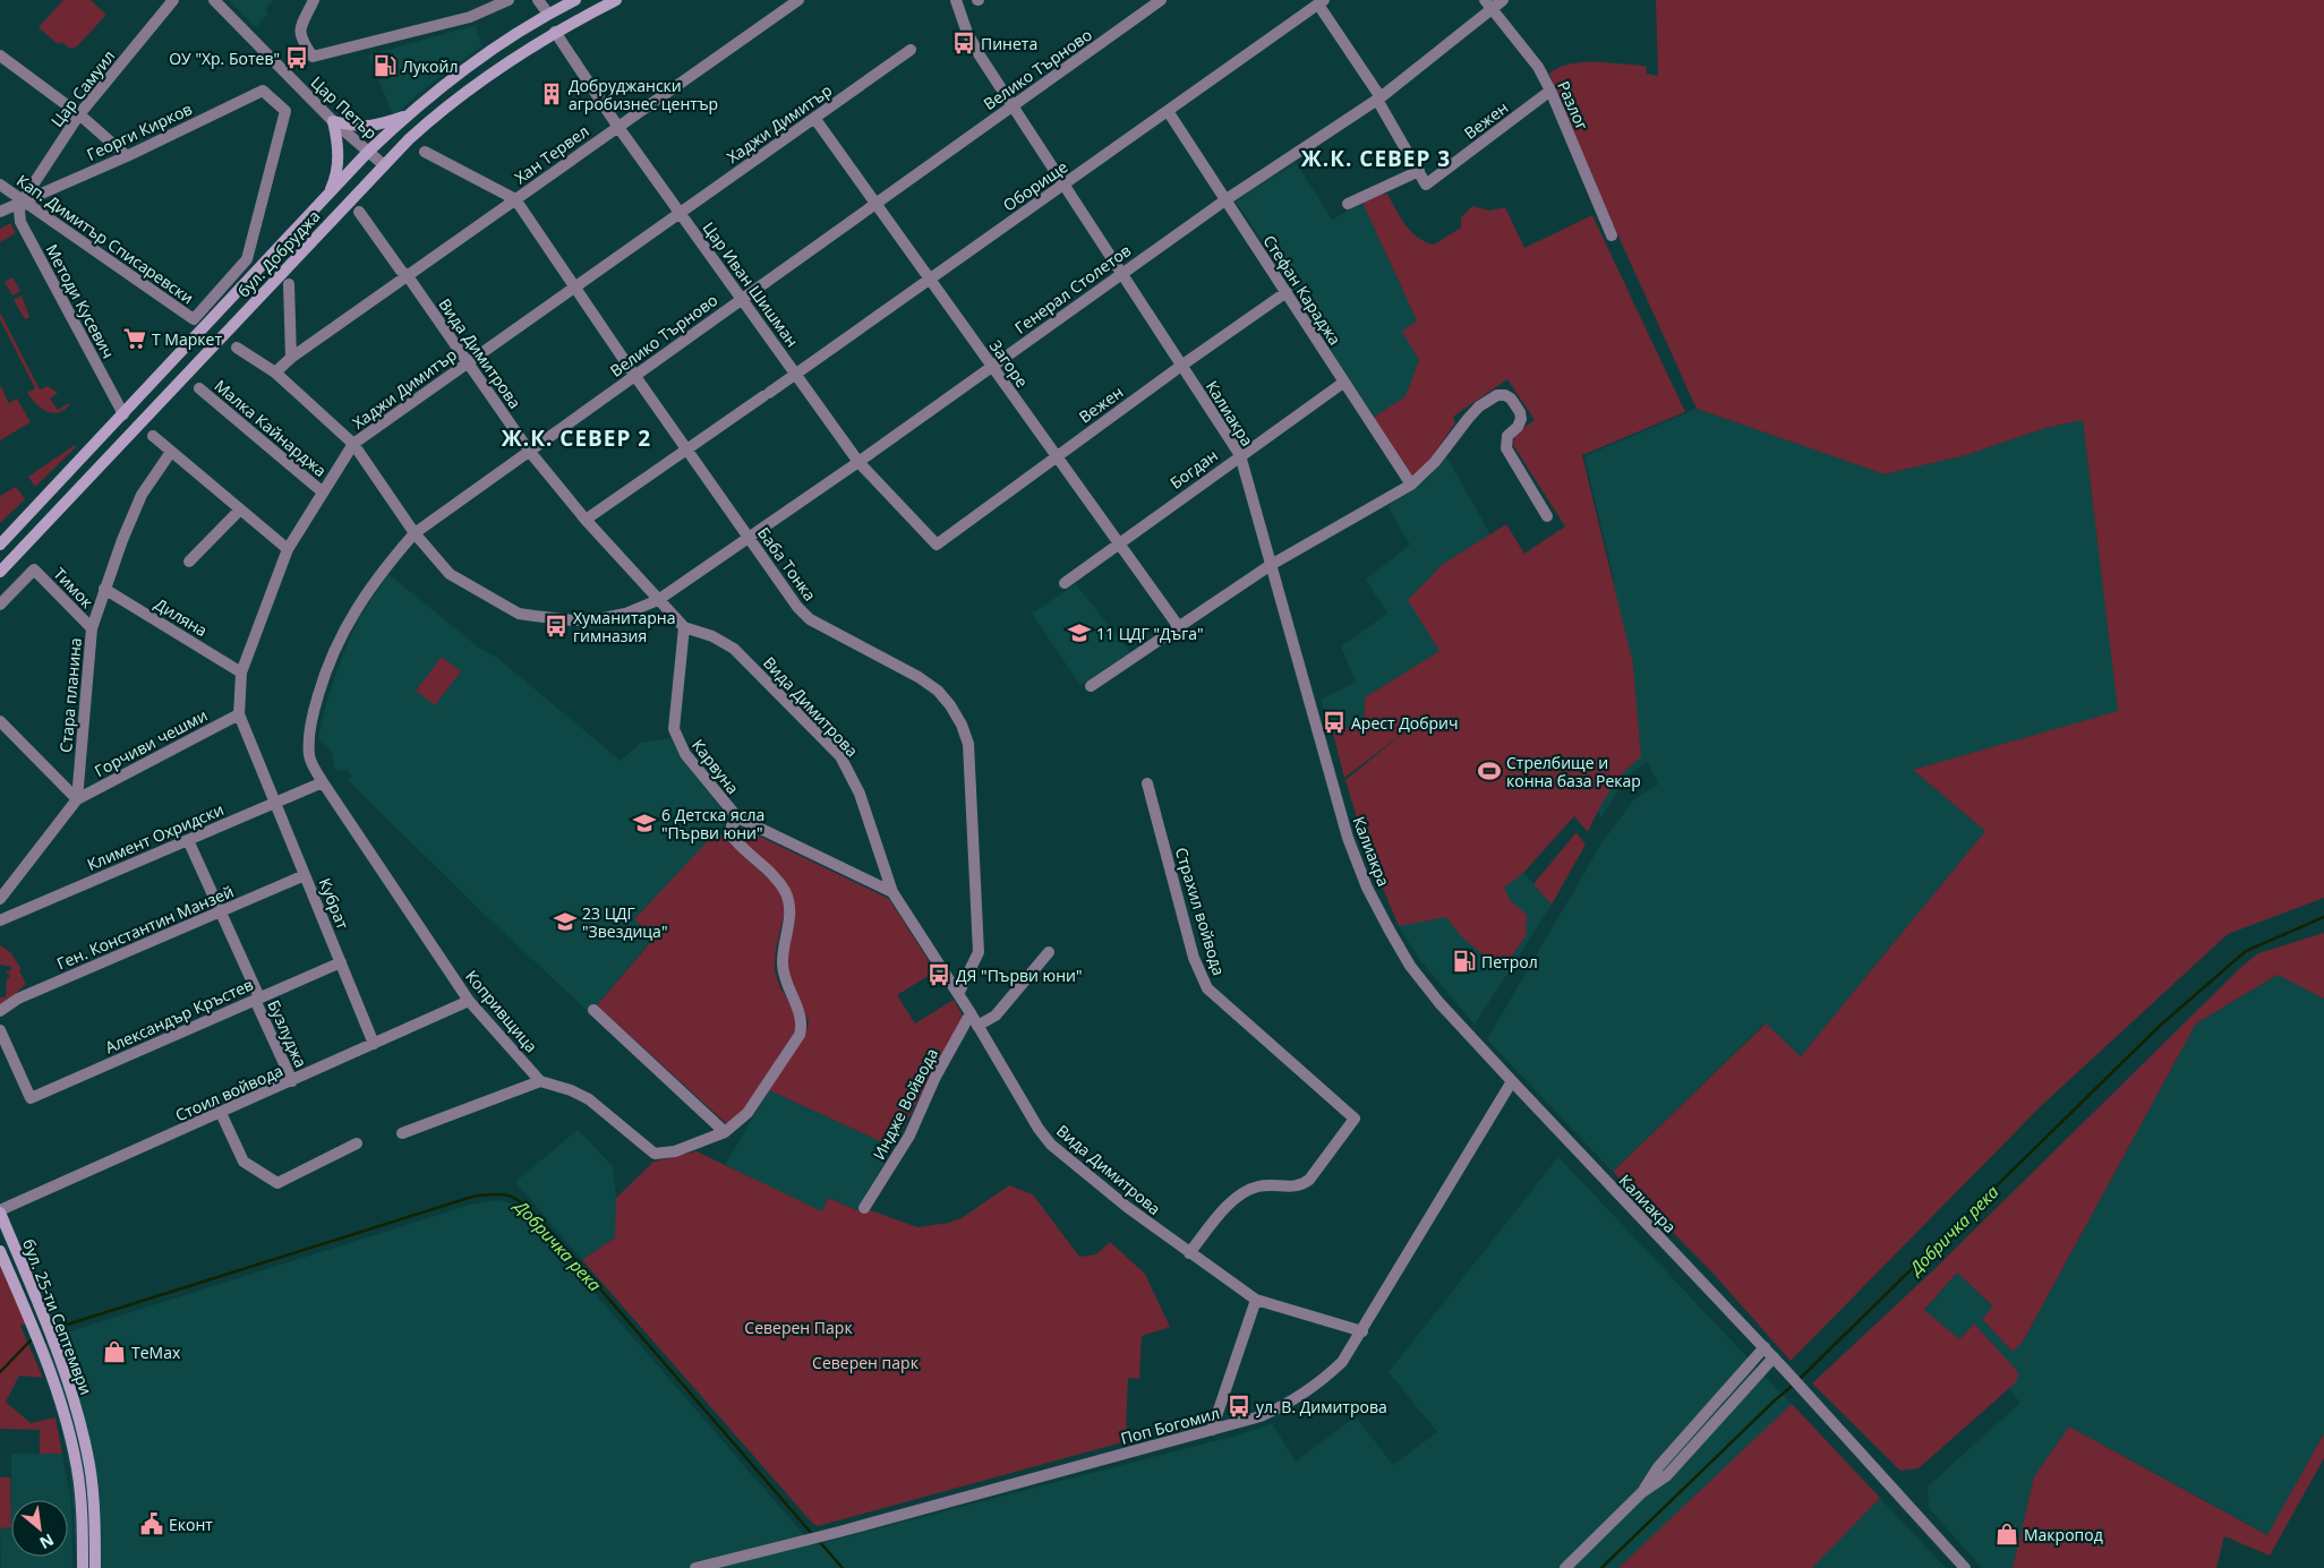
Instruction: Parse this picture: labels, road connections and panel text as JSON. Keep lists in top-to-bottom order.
{
  "streets": {
    "main road": ["бул. Добруджа", "бул. 25-ти Септември"],
    "street": [
      "Велико Търново",
      "Цар Самуил",
      "Разлог",
      "Цар Петър",
      "Вежен",
      "Хаджи Димитър",
      "Георги Кирков",
      "Хан Тервел",
      "Оборище",
      "Кап. Димитър Списаревски",
      "Цар Иван Шишман",
      "Генерал Столетов",
      "Стефан Караджа",
      "Методи Кусевич",
      "Вида Димитрова",
      "Загоре",
      "Калиакра",
      "Малка Кайнарджа",
      "Богдан",
      "Баба Тонка",
      "Тимок",
      "Диляна",
      "Стара планина",
      "Горчиви чешми",
      "Карвуна",
      "Климент Охридски",
      "Кубрат",
      "Страхил войвода",
      "Ген. Константин Манзей",
      "Копривщица",
      "Александър Кръстев",
      "Бузлуджа",
      "Стоил войвода",
      "Индже Войвода",
      "Поп Богомил"
    ]
  },
  "crossings": [
    ["Велико Търново", "Цар Иван Шишман"],
    ["Велико Търново", "Вида Димитрова"],
    ["Велико Търново", "Загоре"],
    ["Велико Търново", "Калиакра"],
    ["Велико Търново", "Баба Тонка"],
    ["Велико Търново", "Климент Охридски"],
    ["Велико Търново", "Копривщица"],
    ["Цар Самуил", "Георги Кирков"],
    ["Цар Самуил", "Кап. Димитър Списаревски"],
    ["Цар Самуил", "Методи Кусевич"],
    ["Разлог", "Вежен"],
    ["Разлог", "Генерал Столетов"],
    ["Цар Петър", "бул. Добруджа"],
    ["Вежен", "Цар Иван Шишман"],
    ["Вежен", "Стефан Караджа"],
    ["Вежен", "Загоре"],
    ["Вежен", "Калиакра"],
    ["Хаджи Димитър", "Цар Иван Шишман"],
    ["Хаджи Димитър", "Вида Димитрова"],
    ["Хаджи Димитър", "Загоре"],
    ["Хаджи Димитър", "Малка Кайнарджа"],
    ["Хаджи Димитър", "Баба Тонка"],
    ["Хаджи Димитър", "Диляна"],
    ["Хаджи Димитър", "Горчиви чешми"],
    ["Хаджи Димитър", "Кубрат"],
    ["Георги Кирков", "Кап. Димитър Списаревски"],
    ["Георги Кирков", "Методи Кусевич"],
    ["Хан Тервел", "Цар Иван Шишман"],
    ["Хан Тервел", "Вида Димитрова"],
    ["Хан Тервел", "Баба Тонка"],
    ["Оборище", "Цар Иван Шишман"],
    ["Оборище", "Генерал Столетов"],
    ["Оборище", "Стефан Караджа"],
    ["Оборище", "Вида Димитрова"],
    ["Оборище", "Загоре"],
    ["Оборище", "Калиакра"],
    ["Оборище", "Баба Тонка"],
    ["Кап. Димитър Списаревски", "Методи Кусевич"],
    ["бул. Добруджа", "Цар Иван Шишман"],
    ["бул. Добруджа", "Методи Кусевич"],
    ["Цар Иван Шишман", "Генерал Столетов"],
    ["Генерал Столетов", "Стефан Караджа"],
    ["Генерал Столетов", "Вида Димитрова"],
    ["Генерал Столетов", "Загоре"],
    ["Генерал Столетов", "Калиакра"],
    ["Генерал Столетов", "Баба Тонка"],
    ["Стефан Караджа", "Богдан"],
    ["Вида Димитрова", "Баба Тонка"],
    ["Вида Димитрова", "Карвуна"],
    ["Вида Димитрова", "Страхил войвода"],
    ["Вида Димитрова", "Индже Войвода"],
    ["Вида Димитрова", "Поп Богомил"],
    ["Загоре", "Богдан"],
    ["Калиакра", "Богдан"],
    ["Калиакра", "Поп Богомил"],
    ["Тимок", "Стара планина"],
    ["Диляна", "Стара планина"],
    ["Стара планина", "Горчиви чешми"],
    ["Климент Охридски", "Кубрат"],
    ["Климент Охридски", "Копривщица"],
    ["Климент Охридски", "Бузлуджа"],
    ["Кубрат", "Ген. Константин Манзей"],
    ["Кубрат", "Александър Кръстев"],
    ["Кубрат", "Стоил войвода"],
    ["Ген. Константин Манзей", "Бузлуджа"],
    ["Копривщица", "Стоил войвода"],
    ["Александър Кръстев", "Бузлуджа"],
    ["Бузлуджа", "Стоил войвода"],
    ["Стоил войвода", "бул. 25-ти Септември"]
  ],
  "districts": ["Ж.К. СЕВЕР 3", "Ж.К. СЕВЕР 2"],
  "water": ["Добричка река"],
  "parks": ["Северен Парк", "Северен парк"],
  "places": {
    "bus stop": [
      "Пинета",
      "ОУ \"Хр. Ботев\"",
      "Хуманитарна гимназия",
      "Арест Добрич",
      "ДЯ \"Първи юни\"",
      "ул. В. Димитрова"
    ],
    "fuel station": ["Лукойл", "Петрол"],
    "building": ["Добруджански агробизнес център"],
    "supermarket": ["Т Маркет"],
    "school or university": ["11 ЦДГ \"Дъга\"", "6 Детска ясла \"Първи юни\"", "23 ЦДГ \"Звездица\""],
    "sports": ["Стрелбище и конна база Рекар"],
    "shop": ["TeMax", "Макропод"],
    "public building": ["Еконт"]
  },
  "north": "bottom right"
}
